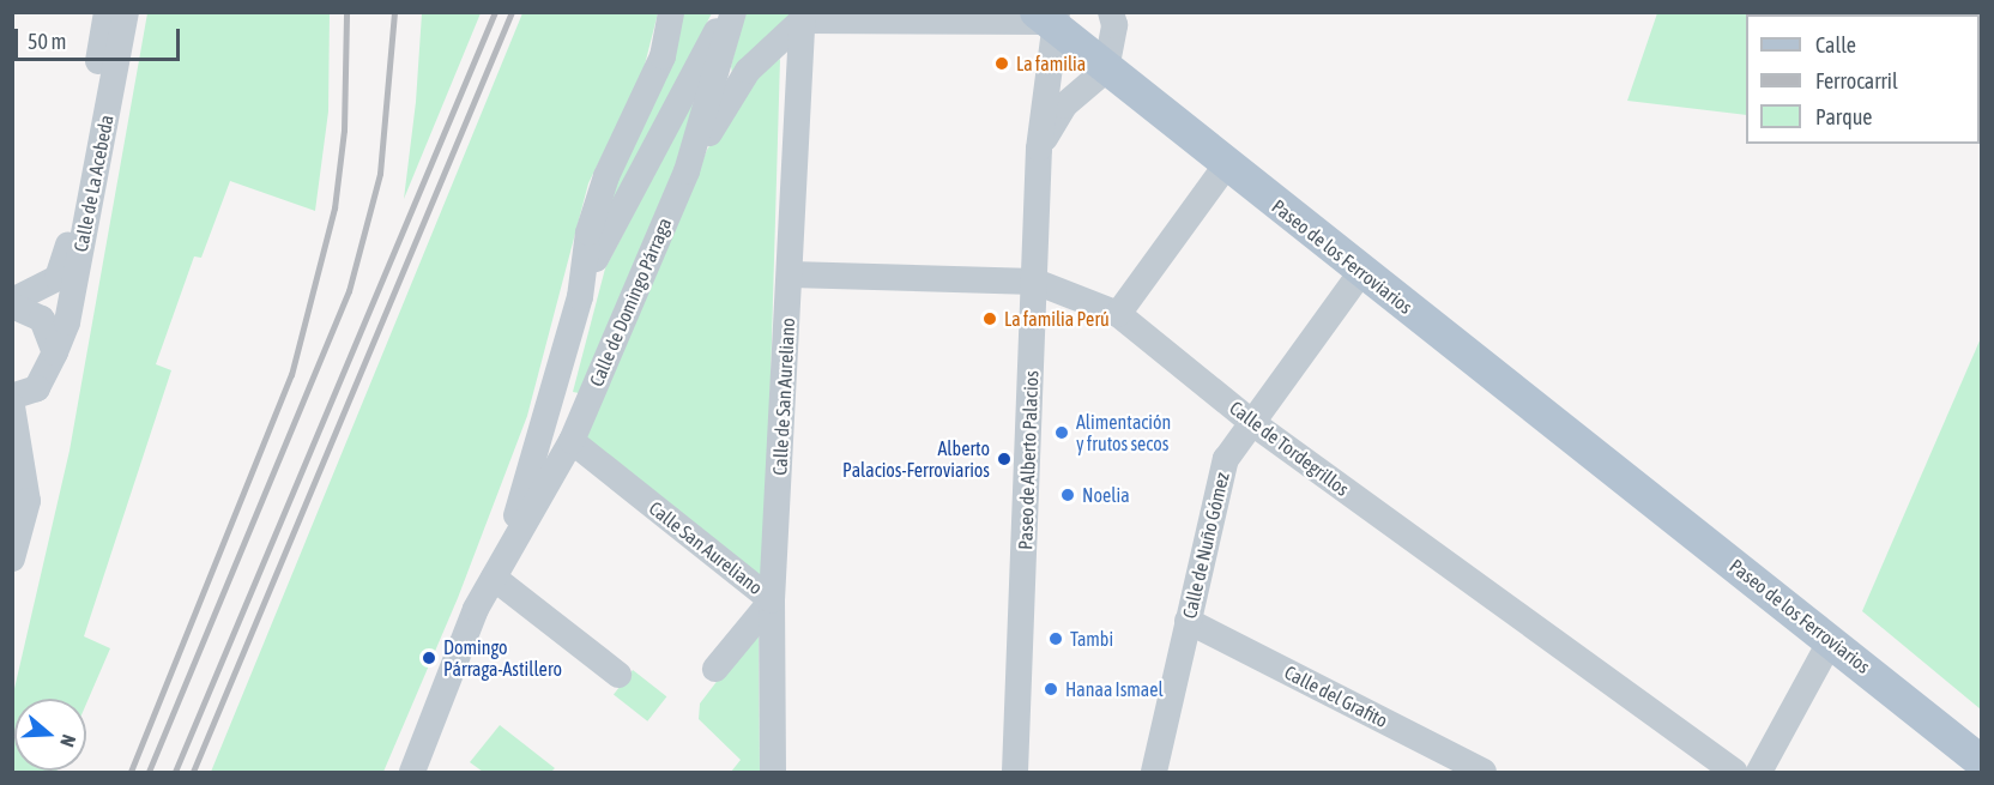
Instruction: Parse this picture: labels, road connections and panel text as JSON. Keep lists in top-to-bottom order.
{
  "streets": {
    "main road": ["Paseo de los Ferroviarios"],
    "street": [
      "Calle de La Acebeda",
      "Calle de Domingo Párraga",
      "Calle de San Aureliano",
      "Calle de Tordegrillos",
      "Paseo de Alberto Palacios",
      "Calle de Nuño Gómez",
      "Calle San Aureliano",
      "Calle del Grafito"
    ]
  },
  "crossings": [
    ["Paseo de los Ferroviarios", "Paseo de Alberto Palacios"],
    ["Paseo de los Ferroviarios", "Calle de Nuño Gómez"],
    ["Calle de Domingo Párraga", "Calle San Aureliano"],
    ["Calle de San Aureliano", "Calle de Tordegrillos"],
    ["Calle de San Aureliano", "Calle San Aureliano"],
    ["Calle de Tordegrillos", "Paseo de Alberto Palacios"],
    ["Calle de Tordegrillos", "Calle de Nuño Gómez"],
    ["Calle de Nuño Gómez", "Calle del Grafito"]
  ],
  "places": [
    "La familia",
    "La familia Perú",
    "Alimentación y frutos secos",
    "Alberto Palacios-Ferroviarios",
    "Noelia",
    "Tambi",
    "Domingo Párraga-Astillero",
    "Hanaa Ismael"
  ],
  "legend": ["Calle", "Ferrocarril", "Parque"],
  "scale_bar": "50 m",
  "north": "right"
}
